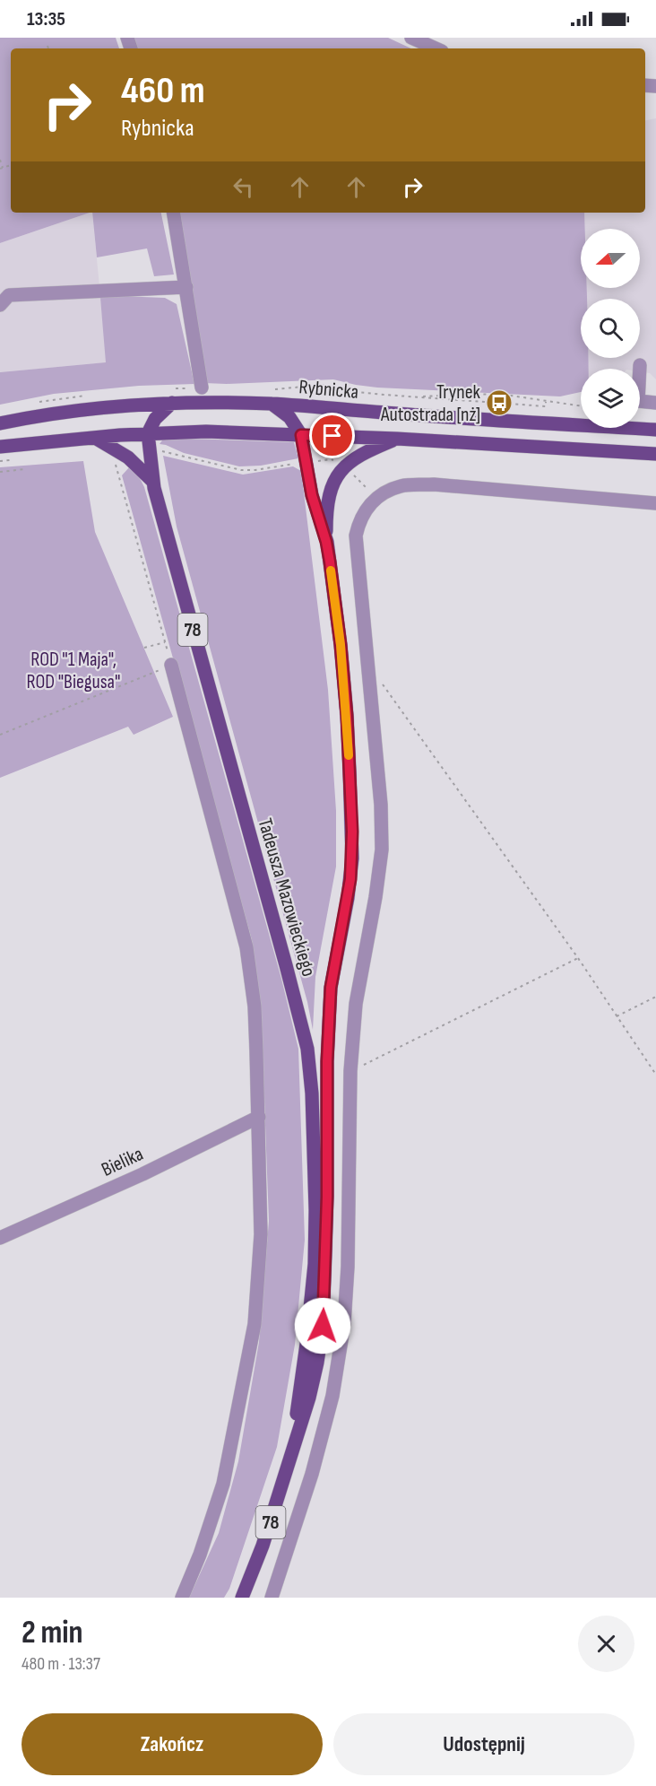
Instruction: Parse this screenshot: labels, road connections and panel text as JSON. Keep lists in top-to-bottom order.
{
  "streets": {
    "main road": ["Rybnicka", "78", "Tadeusza Mazowieckiego"],
    "street": ["Bielika"]
  },
  "crossings": [
    ["78", "Tadeusza Mazowieckiego"]
  ],
  "parks": ["ROD \"1 Maja\", ROD \"Biegusa\""],
  "places": {
    "bus stop": ["Trynek Autostrada [nż]"]
  },
  "north": "left",
  "page": {
    "status": "13:35",
    "turn": ["460 m", "Rybnicka"],
    "heading": ["2 min", "480 m · 13:37"],
    "buttons": ["Zakończ", "Udostępnij"]
  }
}
